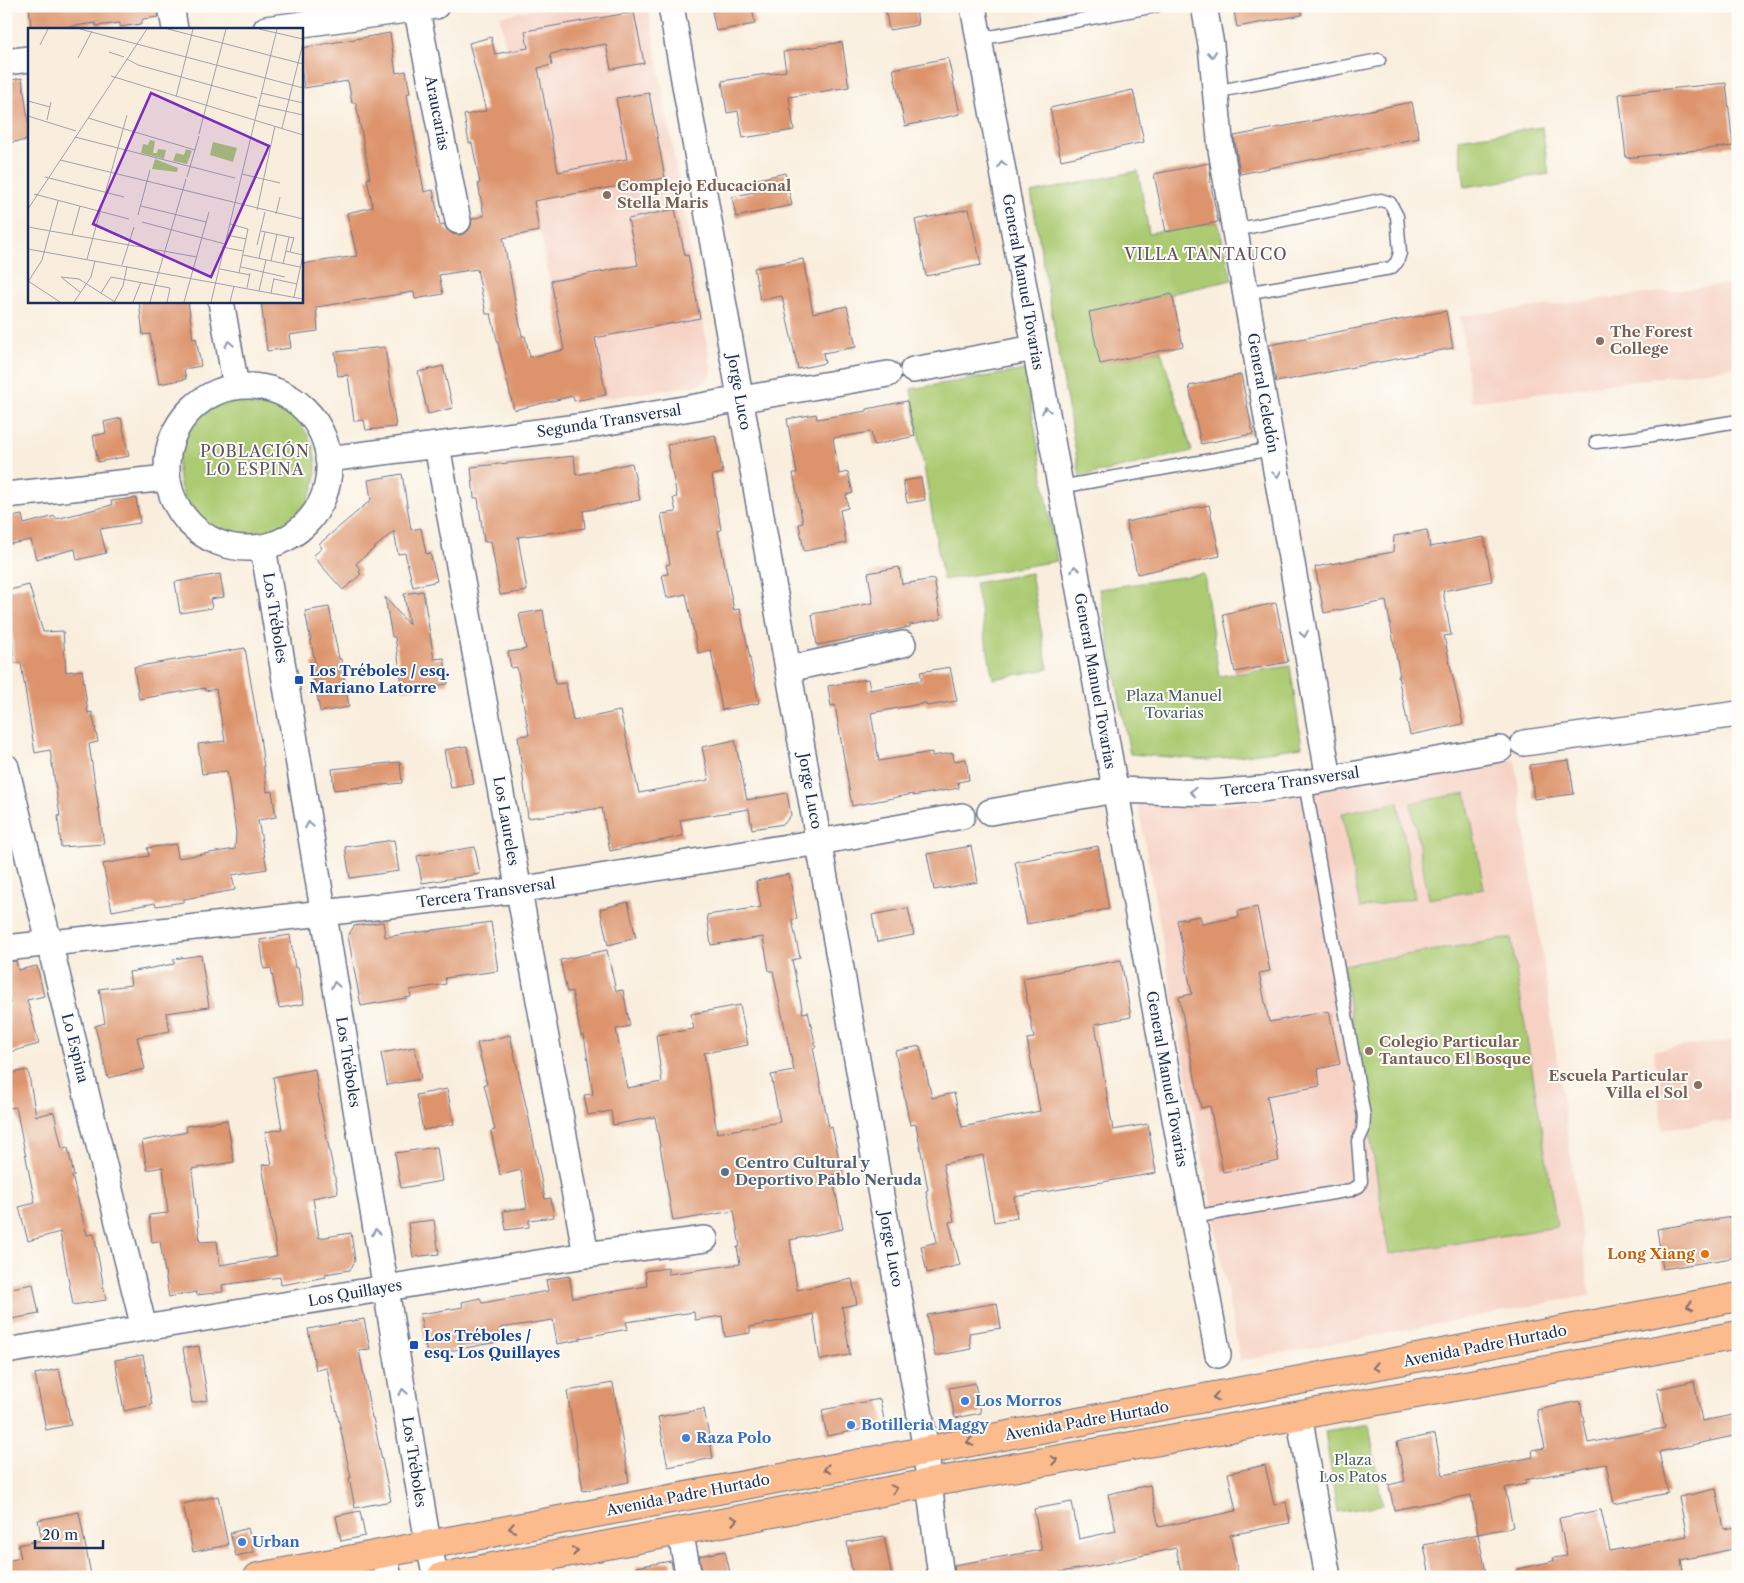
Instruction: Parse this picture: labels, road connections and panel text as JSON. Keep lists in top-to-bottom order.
{
  "streets": {
    "main road": ["Avenida Padre Hurtado"],
    "street": [
      "Araucarias",
      "General Manuel Tovarias",
      "Jorge Luco",
      "General Celedón",
      "Segunda Transversal",
      "Los Tréboles",
      "Tercera Transversal",
      "Los Laureles",
      "Lo Espina",
      "Los Quillayes"
    ]
  },
  "crossings": [
    ["General Manuel Tovarias", "Tercera Transversal"],
    ["Jorge Luco", "Segunda Transversal"],
    ["Jorge Luco", "Tercera Transversal"],
    ["Jorge Luco", "Avenida Padre Hurtado"],
    ["General Celedón", "Tercera Transversal"],
    ["Segunda Transversal", "Los Tréboles"],
    ["Segunda Transversal", "Los Laureles"],
    ["Los Tréboles", "Tercera Transversal"],
    ["Los Tréboles", "Los Quillayes"],
    ["Los Tréboles", "Avenida Padre Hurtado"],
    ["Tercera Transversal", "Los Laureles"],
    ["Tercera Transversal", "Lo Espina"],
    ["Los Laureles", "Los Quillayes"],
    ["Lo Espina", "Los Quillayes"]
  ],
  "one_way": ["General Manuel Tovarias", "General Celedón", "Los Tréboles"],
  "districts": ["VILLA TANTAUCO", "POBLACIÓN LO ESPINA"],
  "parks": ["Plaza Manuel Tovarias", "Plaza Los Patos"],
  "places": {
    "other": [
      "Complejo Educacional Stella Maris",
      "The Forest College",
      "Colegio Particular Tantauco El Bosque",
      "Escuela Particular Villa el Sol",
      "Centro Cultural y Deportivo Pablo Neruda",
      "Long Xiang",
      "Los Morros",
      "Botilleria Maggy",
      "Raza Polo",
      "Urban"
    ],
    "transit": ["Los Tréboles / esq. Mariano Latorre", "Los Tréboles / esq. Los Quillayes"]
  },
  "scale_bar": "20 m"
}
